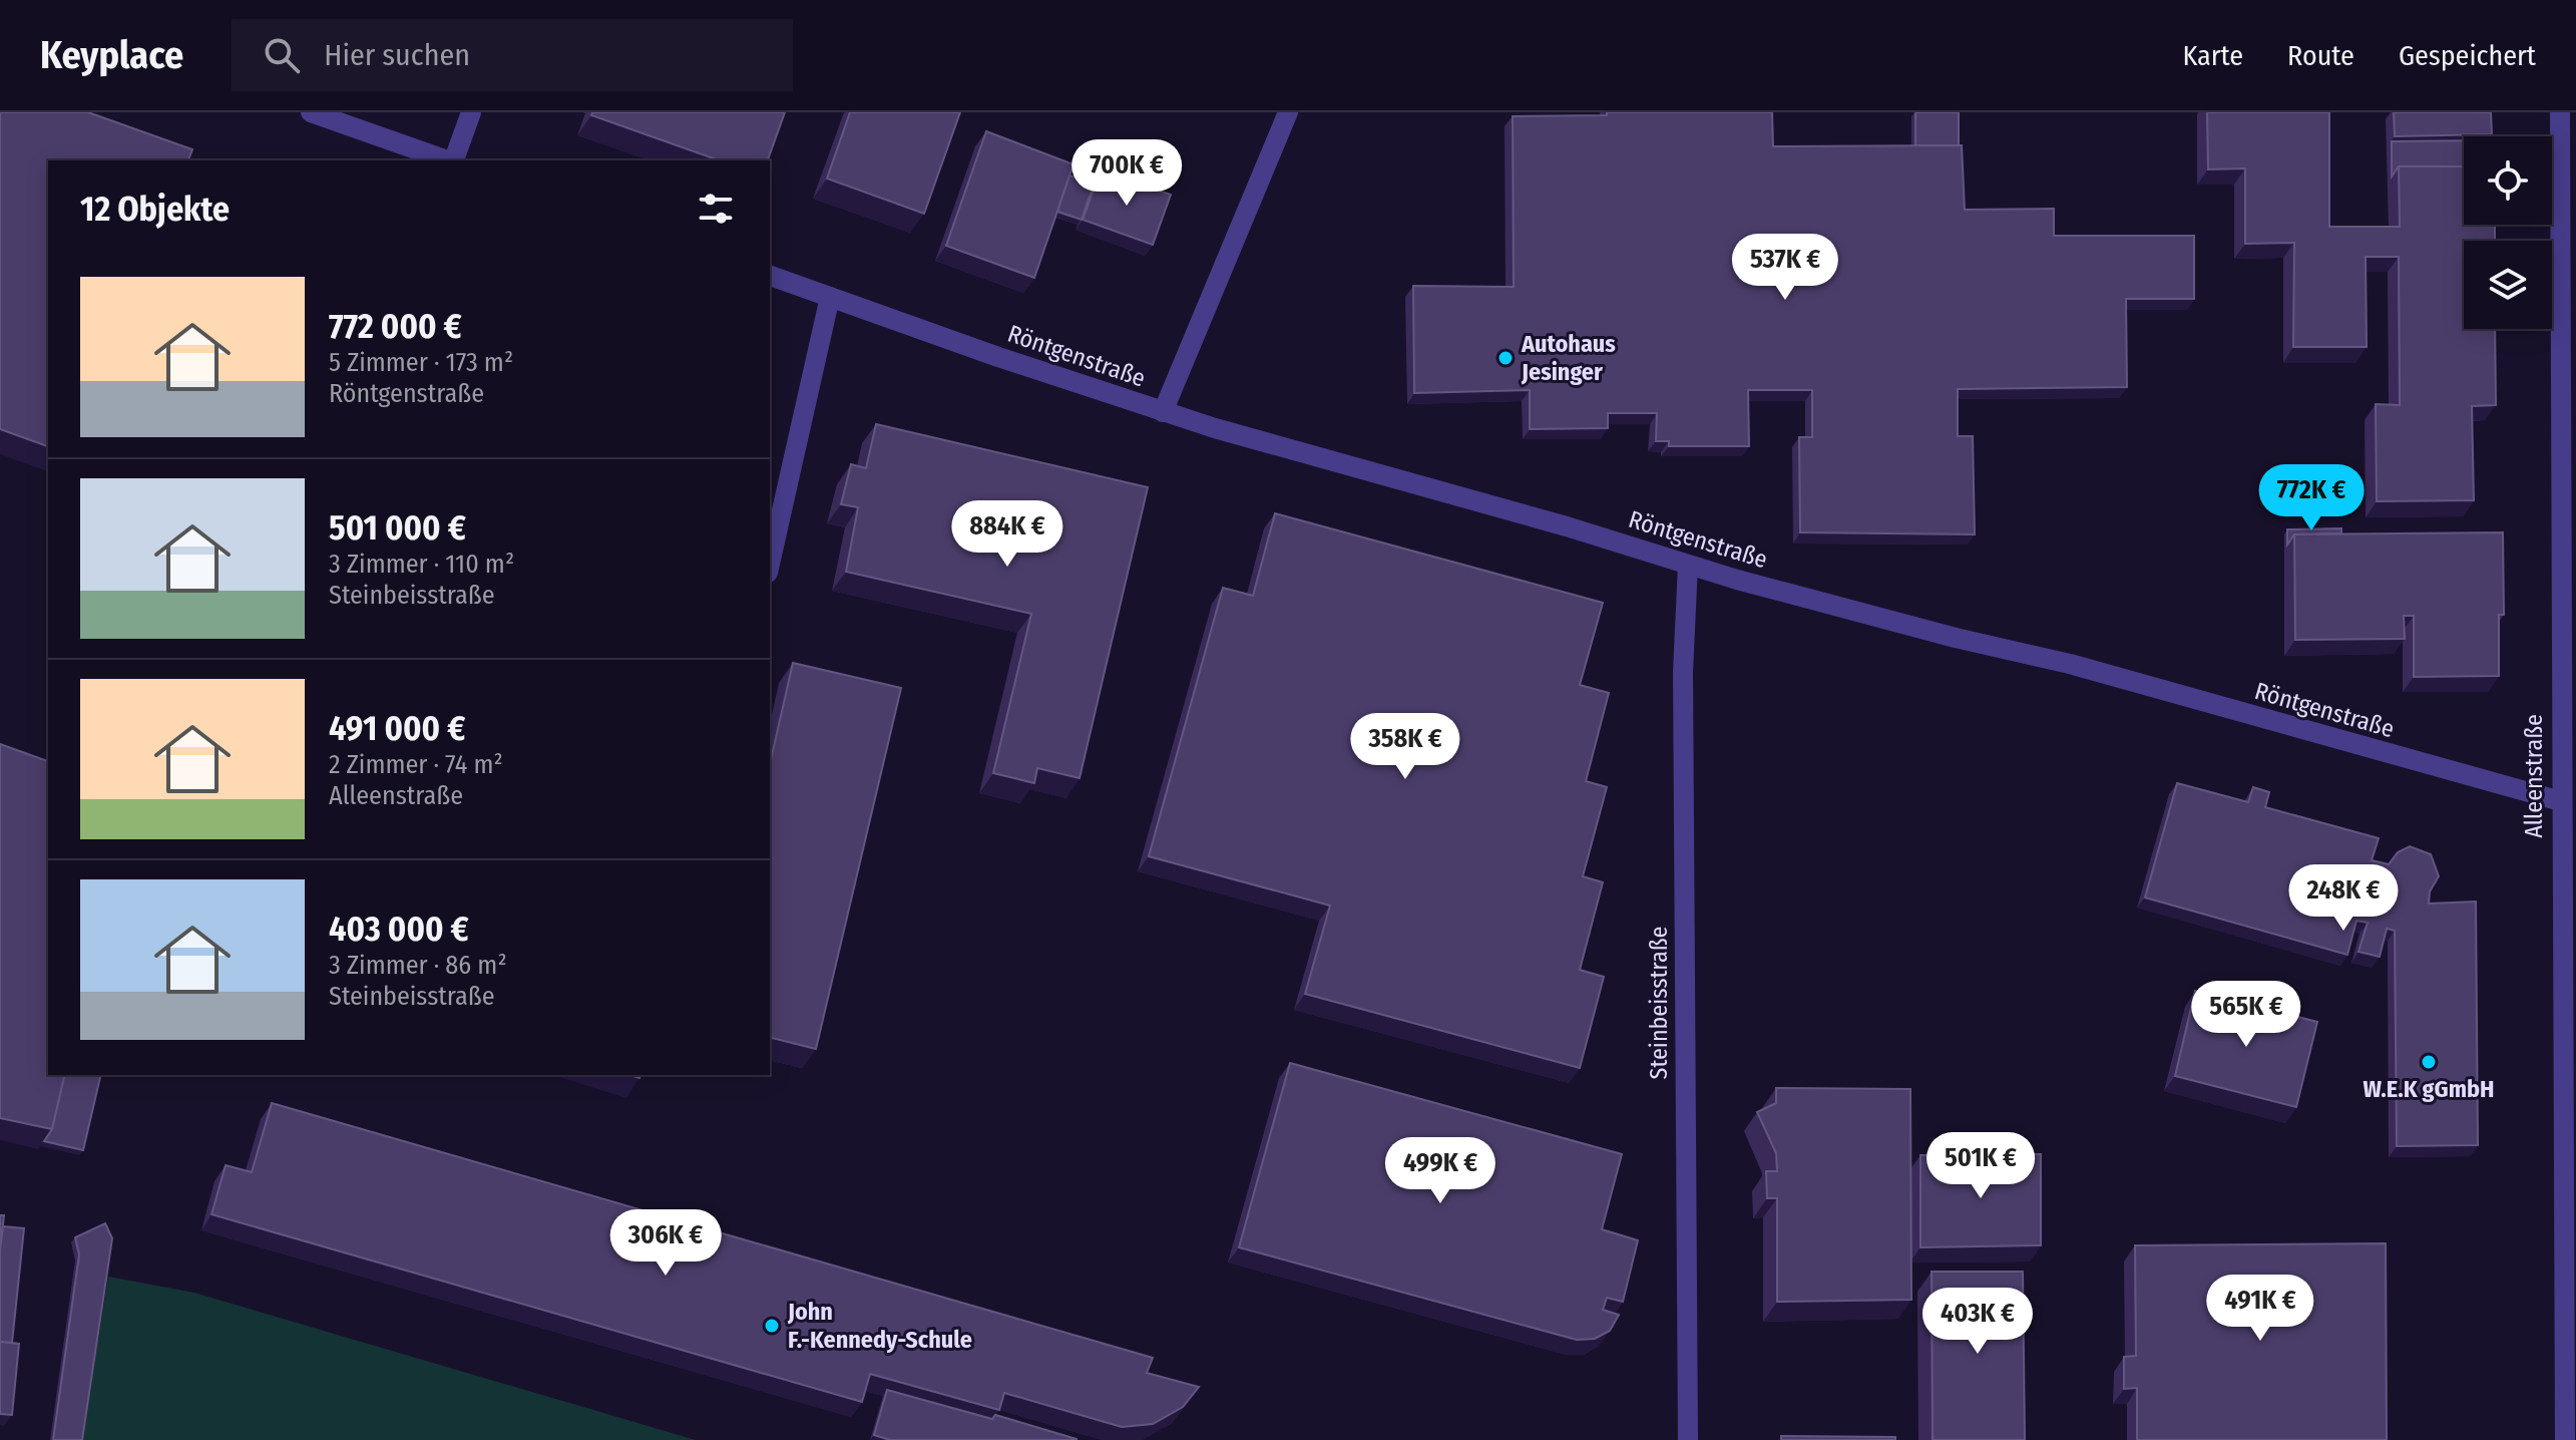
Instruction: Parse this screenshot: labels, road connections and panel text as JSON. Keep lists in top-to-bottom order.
{
  "streets": {
    "street": ["Röntgenstraße", "Alleenstraße", "Steinbeisstraße"]
  },
  "crossings": [
    ["Röntgenstraße", "Alleenstraße"],
    ["Röntgenstraße", "Steinbeisstraße"]
  ],
  "places": ["Autohaus Jesinger", "W.E.K gGmbH", "John F.-Kennedy-Schule"],
  "page": {
    "header": "Keyplace",
    "search": "Hier suchen",
    "nav": ["Karte", "Route", "Gespeichert"],
    "price": [
      "700K €",
      "537K €",
      "772K €",
      "884K €",
      "358K €",
      "248K €",
      "565K €",
      "501K €",
      "499K €",
      "306K €",
      "491K €",
      "403K €"
    ],
    "heading": "12 Objekte",
    "list": [
      {
        "name": "772 000 €",
        "note": "5 Zimmer · 173 m² · Röntgenstraße"
      },
      {
        "name": "501 000 €",
        "note": "3 Zimmer · 110 m² · Steinbeisstraße"
      },
      {
        "name": "491 000 €",
        "note": "2 Zimmer · 74 m² · Alleenstraße"
      },
      {
        "name": "403 000 €",
        "note": "3 Zimmer · 86 m² · Steinbeisstraße"
      }
    ]
  }
}
